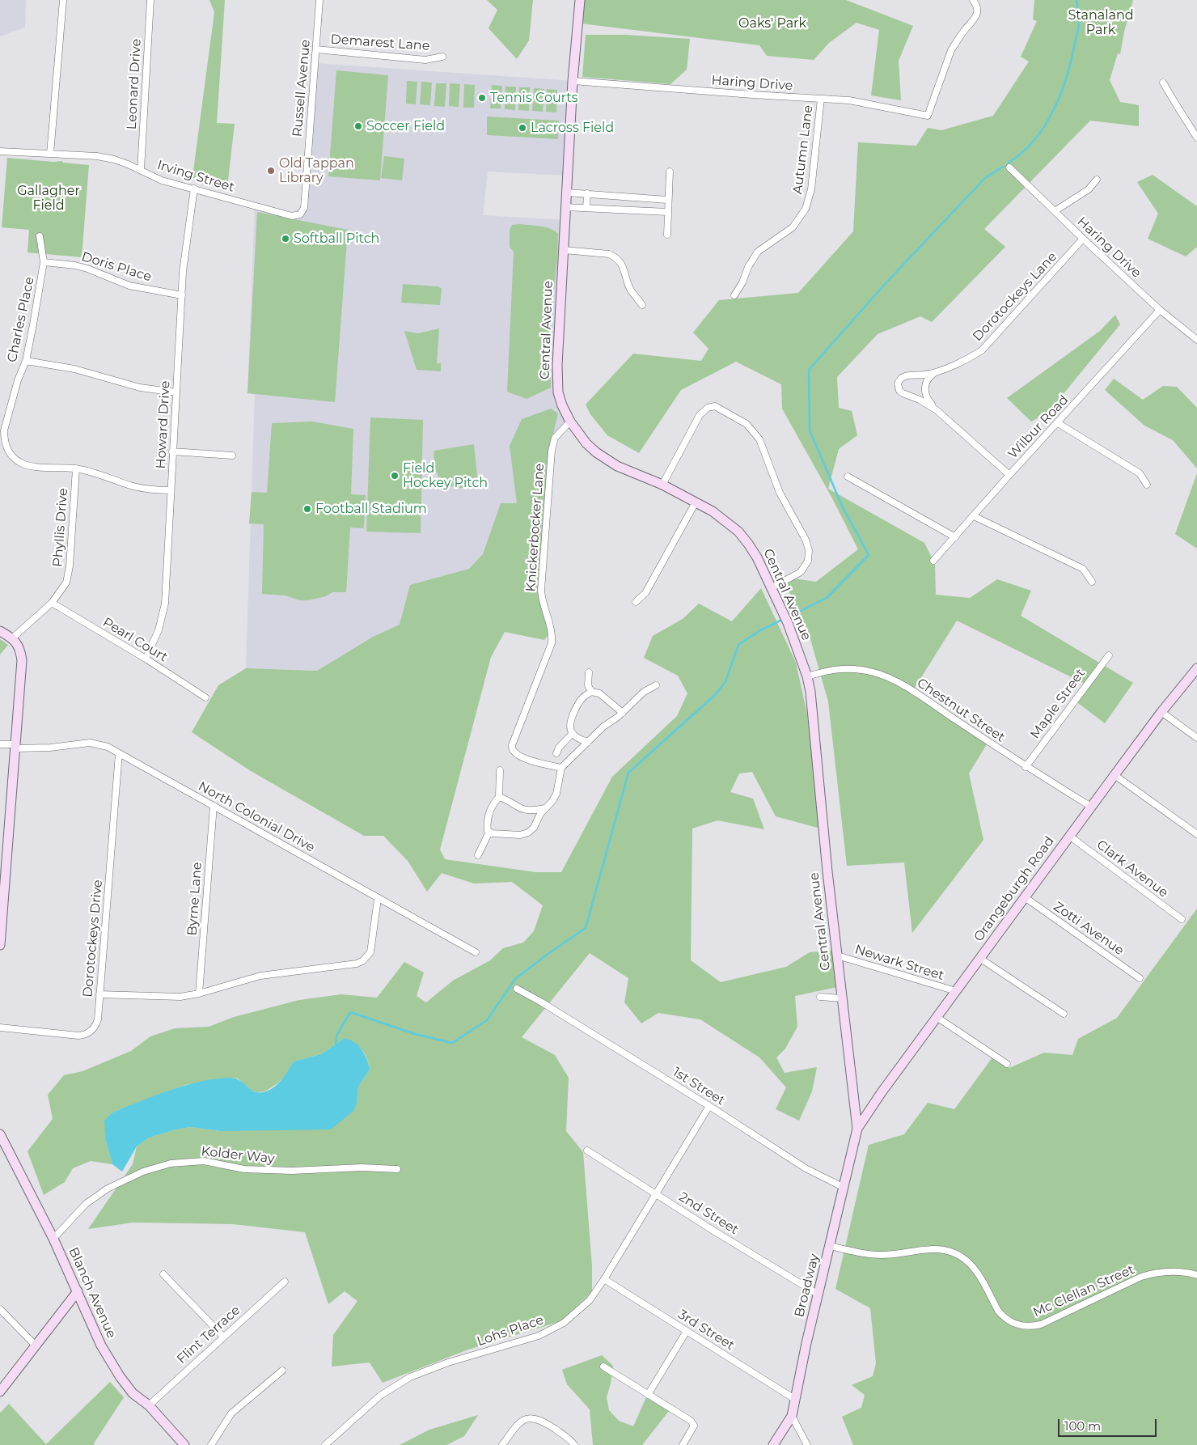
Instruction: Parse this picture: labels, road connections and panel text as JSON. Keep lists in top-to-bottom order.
{
  "streets": {
    "street": [
      "Demarest Lane",
      "Haring Drive",
      "Leonard Drive",
      "Russell Avenue",
      "Autumn Lane",
      "Irving Street",
      "Doris Place",
      "Dorotockeys Lane",
      "Charles Place",
      "Central Avenue",
      "Howard Drive",
      "Wilbur Road",
      "Phyllis Drive",
      "Knickerbocker Lane",
      "Pearl Court",
      "Maple Street",
      "Chestnut Street",
      "North Colonial Drive",
      "Clark Avenue",
      "Orangeburgh Road",
      "Byrne Lane",
      "Zotti Avenue",
      "Dorotockeys Drive",
      "Newark Street",
      "1st Street",
      "Kolder Way",
      "2nd Street",
      "Broadway",
      "Mc Clellan Street",
      "Blanch Avenue",
      "3rd Street",
      "Lohs Place",
      "Flint Terrace"
    ]
  },
  "crossings": [
    ["Demarest Lane", "Russell Avenue"],
    ["Haring Drive", "Autumn Lane"],
    ["Haring Drive", "Dorotockeys Lane"],
    ["Haring Drive", "Central Avenue"],
    ["Haring Drive", "Wilbur Road"],
    ["Leonard Drive", "Irving Street"],
    ["Russell Avenue", "Irving Street"],
    ["Irving Street", "Howard Drive"],
    ["Doris Place", "Charles Place"],
    ["Doris Place", "Howard Drive"],
    ["Dorotockeys Lane", "Wilbur Road"],
    ["Charles Place", "Howard Drive"],
    ["Charles Place", "Phyllis Drive"],
    ["Central Avenue", "Knickerbocker Lane"],
    ["Central Avenue", "Chestnut Street"],
    ["Central Avenue", "Orangeburgh Road"],
    ["Central Avenue", "Newark Street"],
    ["Central Avenue", "Broadway"],
    ["Howard Drive", "Pearl Court"],
    ["Phyllis Drive", "Pearl Court"],
    ["Maple Street", "Chestnut Street"],
    ["Chestnut Street", "Orangeburgh Road"],
    ["North Colonial Drive", "Byrne Lane"],
    ["North Colonial Drive", "Dorotockeys Drive"],
    ["Clark Avenue", "Orangeburgh Road"],
    ["Orangeburgh Road", "Zotti Avenue"],
    ["Orangeburgh Road", "Newark Street"],
    ["Orangeburgh Road", "Broadway"],
    ["1st Street", "Broadway"],
    ["1st Street", "Lohs Place"],
    ["Kolder Way", "Blanch Avenue"],
    ["2nd Street", "Broadway"],
    ["2nd Street", "Lohs Place"],
    ["Broadway", "Mc Clellan Street"],
    ["Broadway", "3rd Street"],
    ["Blanch Avenue", "Flint Terrace"],
    ["3rd Street", "Lohs Place"]
  ],
  "parks": ["Stanaland Park", "Oaks' Park", "Gallagher Field"],
  "places": [
    "Tennis Courts",
    "Soccer Field",
    "Lacross Field",
    "Old Tappan Library",
    "Softball Pitch",
    "Field Hockey Pitch",
    "Football Stadium"
  ],
  "scale_bar": "100 m"
}
